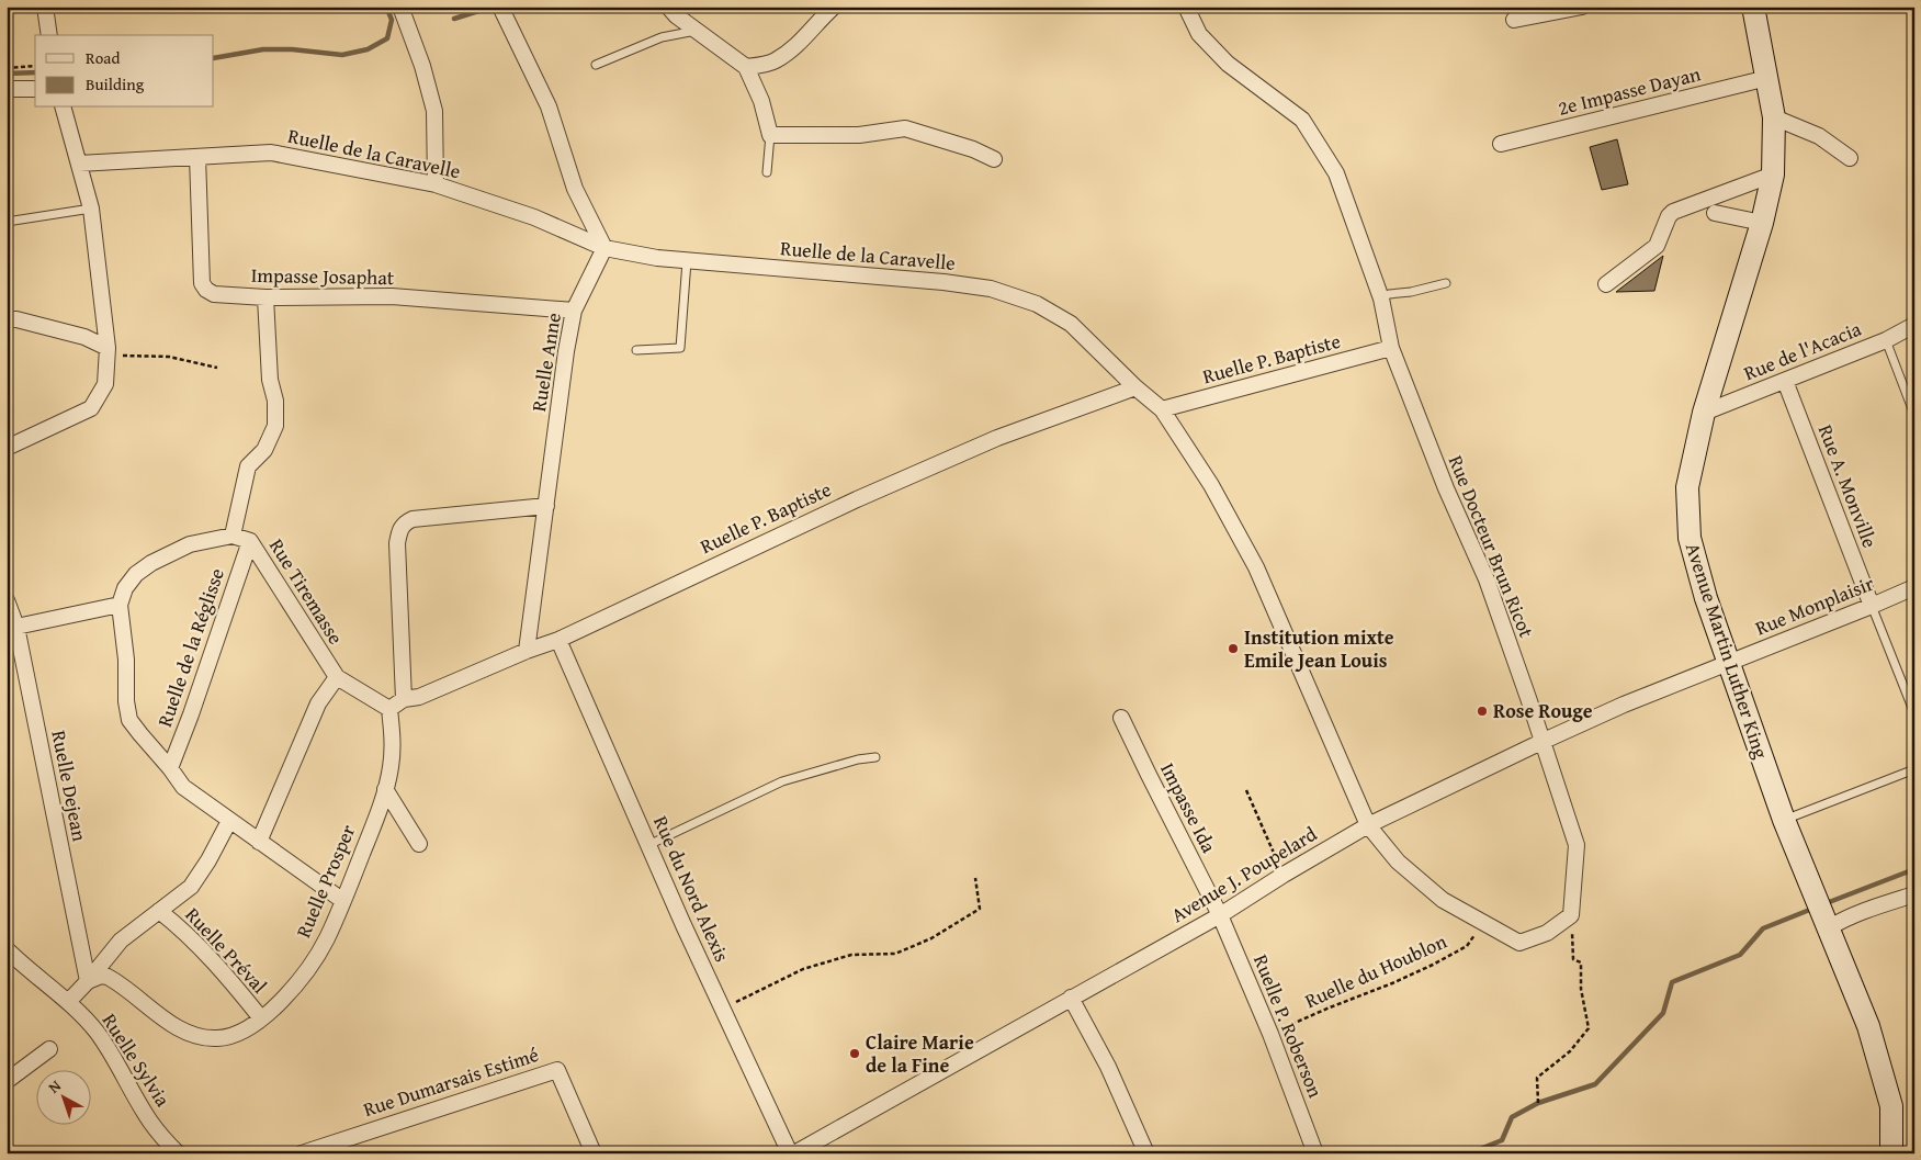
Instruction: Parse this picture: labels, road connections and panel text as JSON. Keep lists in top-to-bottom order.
{
  "streets": {
    "main road": ["Avenue Martin Luther King"],
    "street": [
      "2e Impasse Dayan",
      "Ruelle de la Caravelle",
      "Impasse Josaphat",
      "Rue de l'Acacia",
      "Ruelle P. Baptiste",
      "Ruelle Anne",
      "Rue A. Monville",
      "Rue Docteur Brun Ricot",
      "Rue Tiremasse",
      "Rue Monplaisir",
      "Ruelle de la Réglisse",
      "Ruelle Dejean",
      "Impasse Ida",
      "Avenue J. Poupelard",
      "Ruelle Prosper",
      "Rue du Nord Alexis",
      "Ruelle Préval",
      "Ruelle P. Roberson",
      "Ruelle Sylvia",
      "Rue Dumarsais Estimé"
    ],
    "path": ["Ruelle du Houblon"]
  },
  "crossings": [
    ["2e Impasse Dayan", "Avenue Martin Luther King"],
    ["Ruelle de la Caravelle", "Impasse Josaphat"],
    ["Ruelle de la Caravelle", "Ruelle P. Baptiste"],
    ["Ruelle de la Caravelle", "Ruelle Anne"],
    ["Ruelle de la Caravelle", "Avenue J. Poupelard"],
    ["Impasse Josaphat", "Ruelle Anne"],
    ["Rue de l'Acacia", "Rue A. Monville"],
    ["Rue de l'Acacia", "Avenue Martin Luther King"],
    ["Ruelle P. Baptiste", "Ruelle Anne"],
    ["Ruelle P. Baptiste", "Rue Docteur Brun Ricot"],
    ["Ruelle P. Baptiste", "Rue du Nord Alexis"],
    ["Rue A. Monville", "Rue Monplaisir"],
    ["Rue Docteur Brun Ricot", "Avenue J. Poupelard"],
    ["Rue Tiremasse", "Ruelle de la Réglisse"],
    ["Rue Tiremasse", "Ruelle Prosper"],
    ["Rue Monplaisir", "Avenue Martin Luther King"],
    ["Rue Monplaisir", "Avenue J. Poupelard"],
    ["Avenue Martin Luther King", "Avenue J. Poupelard"],
    ["Ruelle Dejean", "Ruelle Prosper"],
    ["Impasse Ida", "Avenue J. Poupelard"],
    ["Impasse Ida", "Ruelle P. Roberson"],
    ["Avenue J. Poupelard", "Ruelle P. Roberson"],
    ["Ruelle Prosper", "Ruelle Préval"],
    ["Ruelle du Houblon", "Ruelle P. Roberson"]
  ],
  "places": ["Institution mixte Emile Jean Louis", "Rose Rouge", "Claire Marie de la Fine"],
  "legend": ["Road", "Building"],
  "north": "top left"
}
